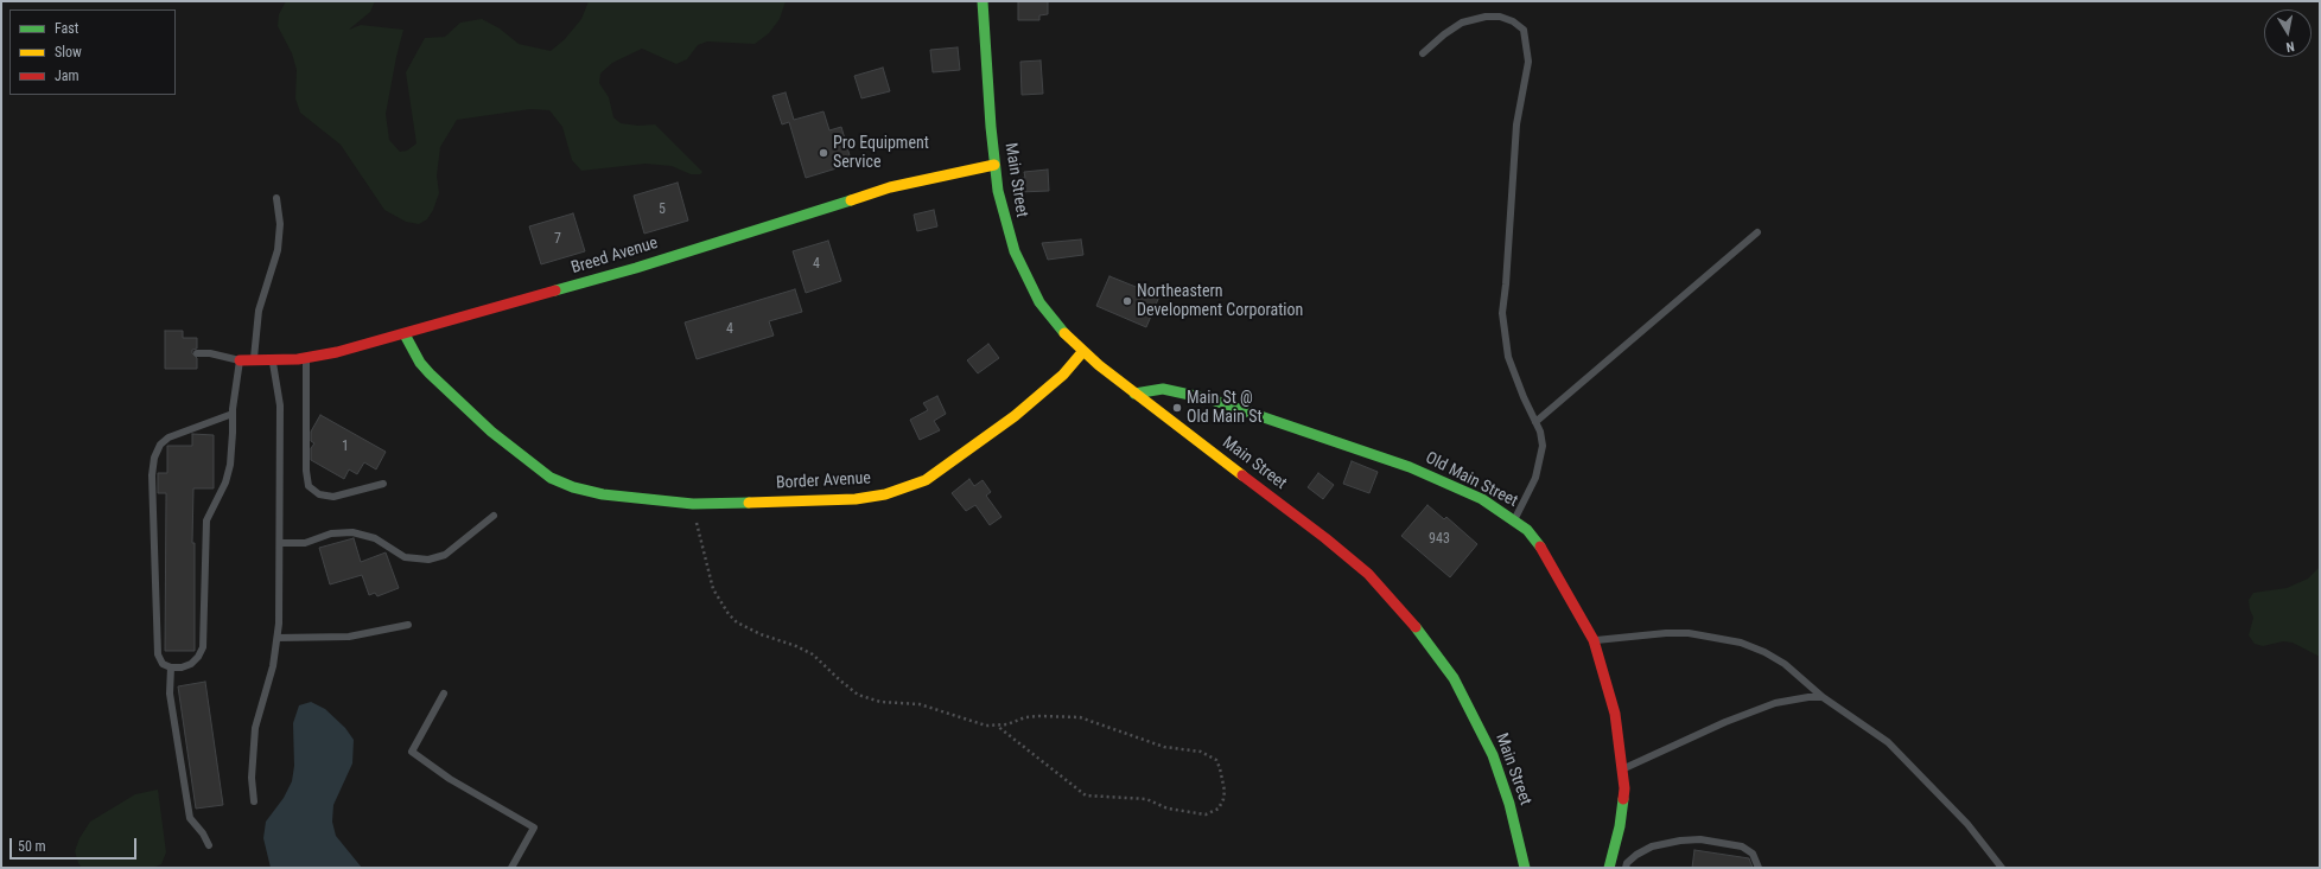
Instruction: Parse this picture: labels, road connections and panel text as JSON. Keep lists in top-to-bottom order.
{
  "streets": {
    "street": [
      "Main Street",
      "Breed Avenue",
      "Old Main Street",
      "Border Avenue"
    ]
  },
  "crossings": [
    ["Main Street", "Breed Avenue"],
    ["Main Street", "Old Main Street"],
    ["Main Street", "Border Avenue"],
    ["Breed Avenue", "Border Avenue"]
  ],
  "places": ["Pro Equipment Service", "Northeastern Development Corporation", "Main St @ Old Main St"],
  "house_numbers": [
    "5",
    "7",
    "4",
    "4",
    "1",
    "943"
  ],
  "legend": ["Fast", "Slow", "Jam"],
  "scale_bar": "50 m",
  "north": "bottom"
}
